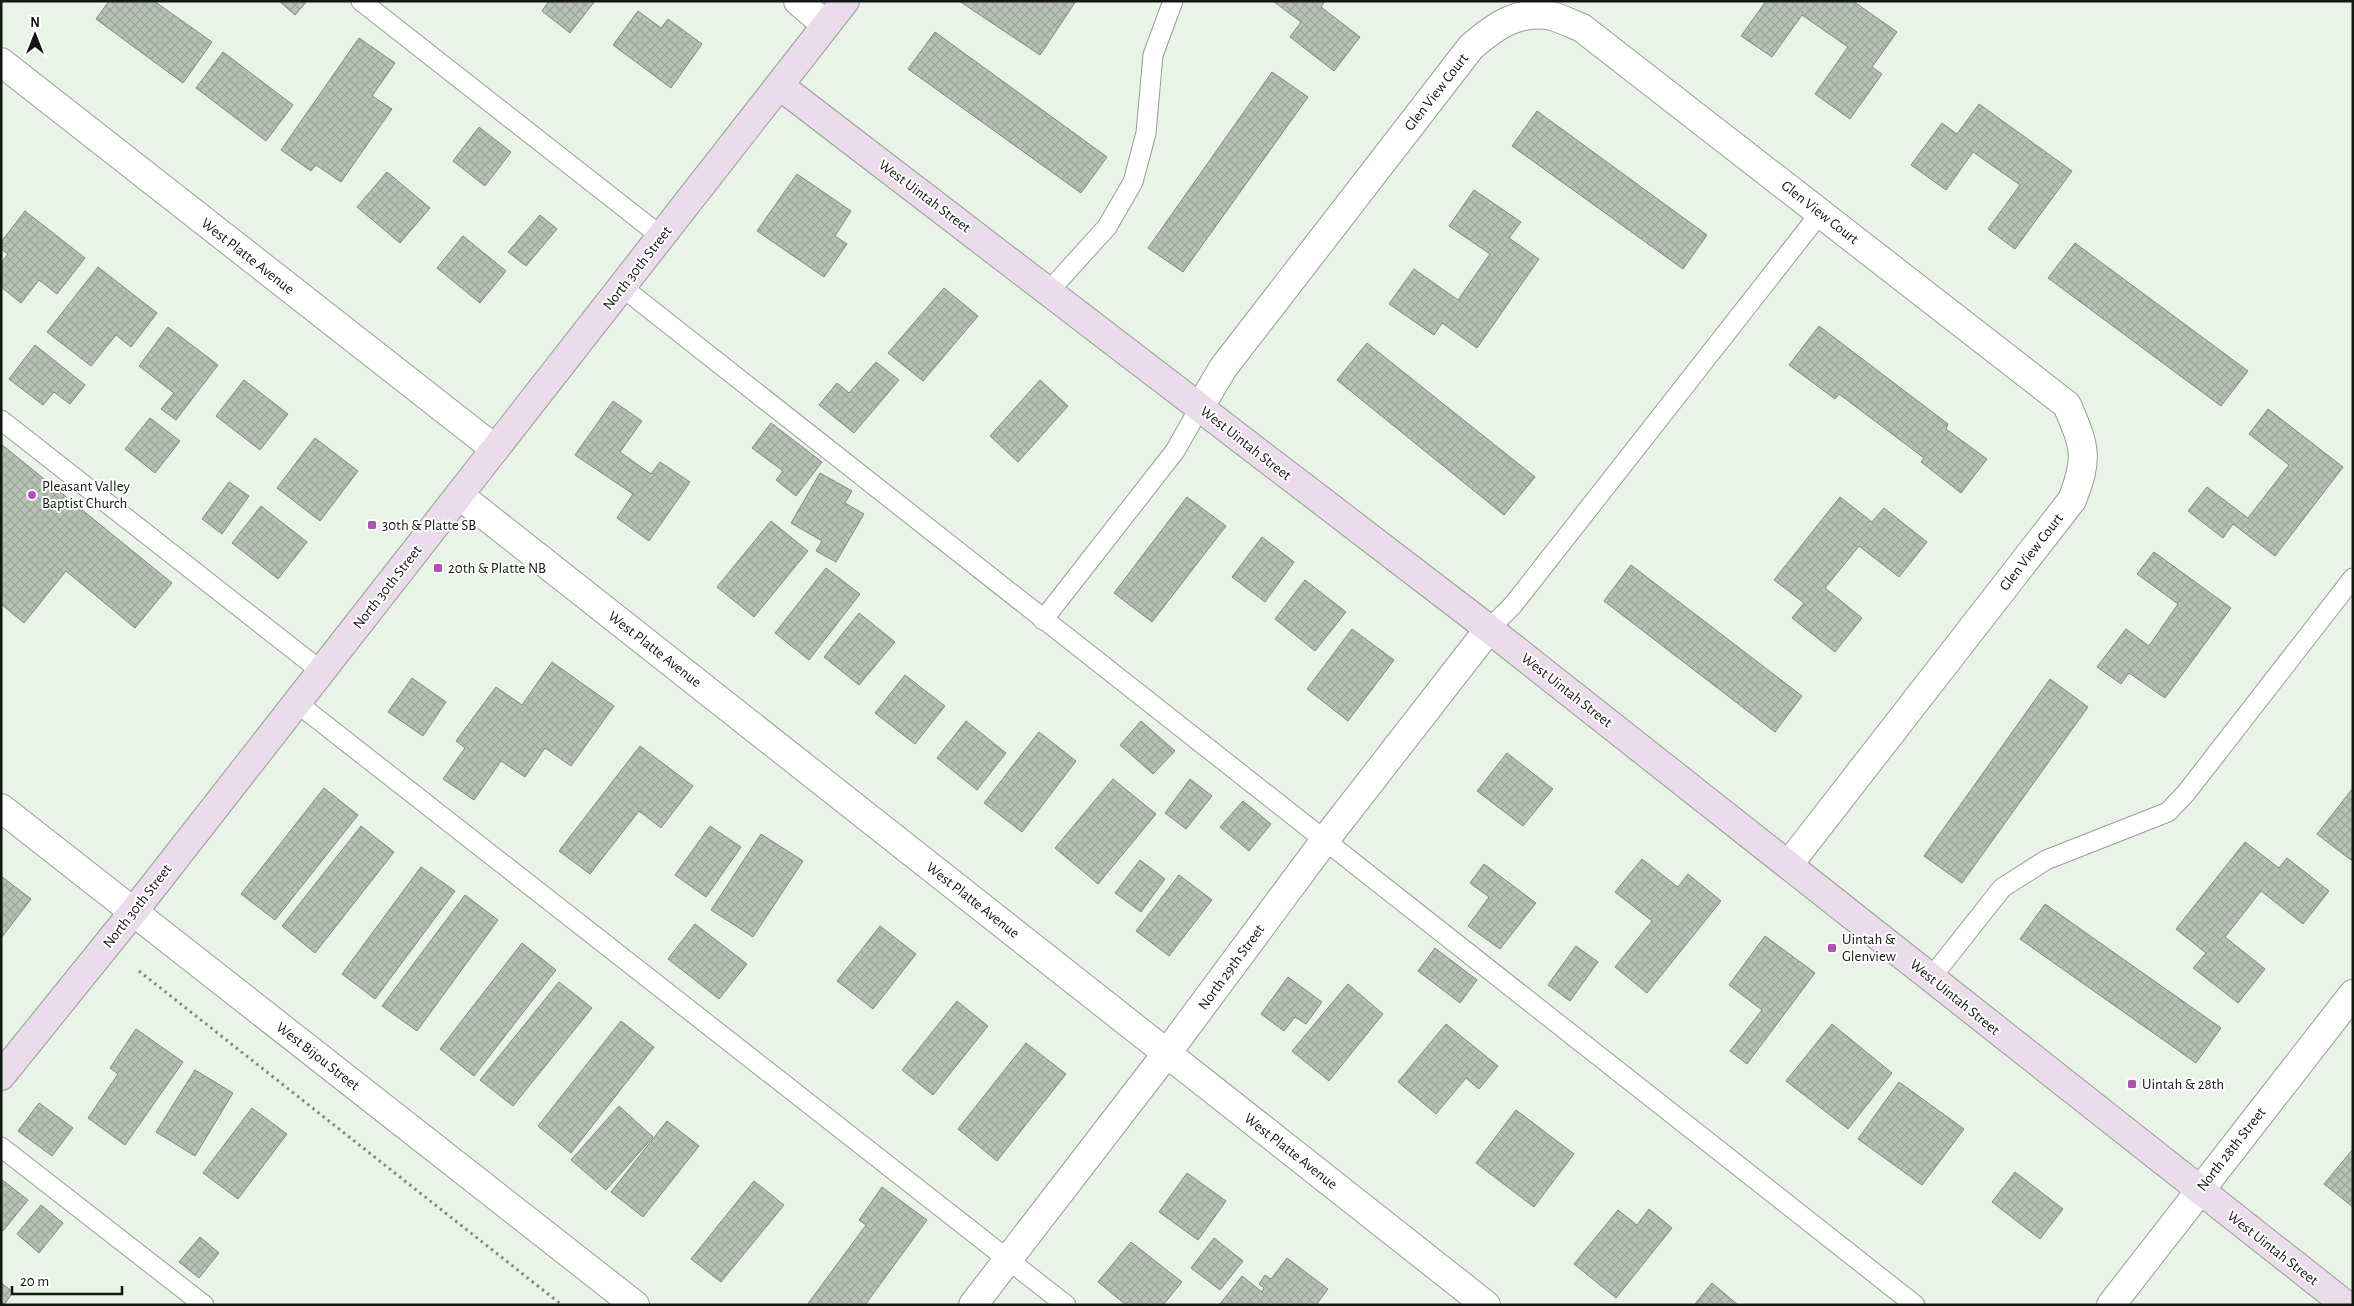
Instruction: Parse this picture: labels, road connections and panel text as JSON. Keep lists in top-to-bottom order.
{
  "streets": {
    "main road": ["West Uintah Street", "North 30th Street"],
    "street": [
      "Glen View Court",
      "West Platte Avenue",
      "North 29th Street",
      "West Bijou Street",
      "North 28th Street"
    ]
  },
  "crossings": [
    ["Glen View Court", "West Uintah Street"],
    ["West Uintah Street", "North 30th Street"],
    ["West Uintah Street", "North 29th Street"],
    ["West Uintah Street", "North 28th Street"],
    ["West Platte Avenue", "North 30th Street"],
    ["West Platte Avenue", "North 29th Street"],
    ["North 30th Street", "West Bijou Street"]
  ],
  "places": {
    "other": ["Pleasant Valley Baptist Church"],
    "transit": [
      "30th & Platte SB",
      "20th & Platte NB",
      "Uintah & Glenview",
      "Uintah & 28th"
    ]
  },
  "scale_bar": "20 m",
  "north": "top"
}
